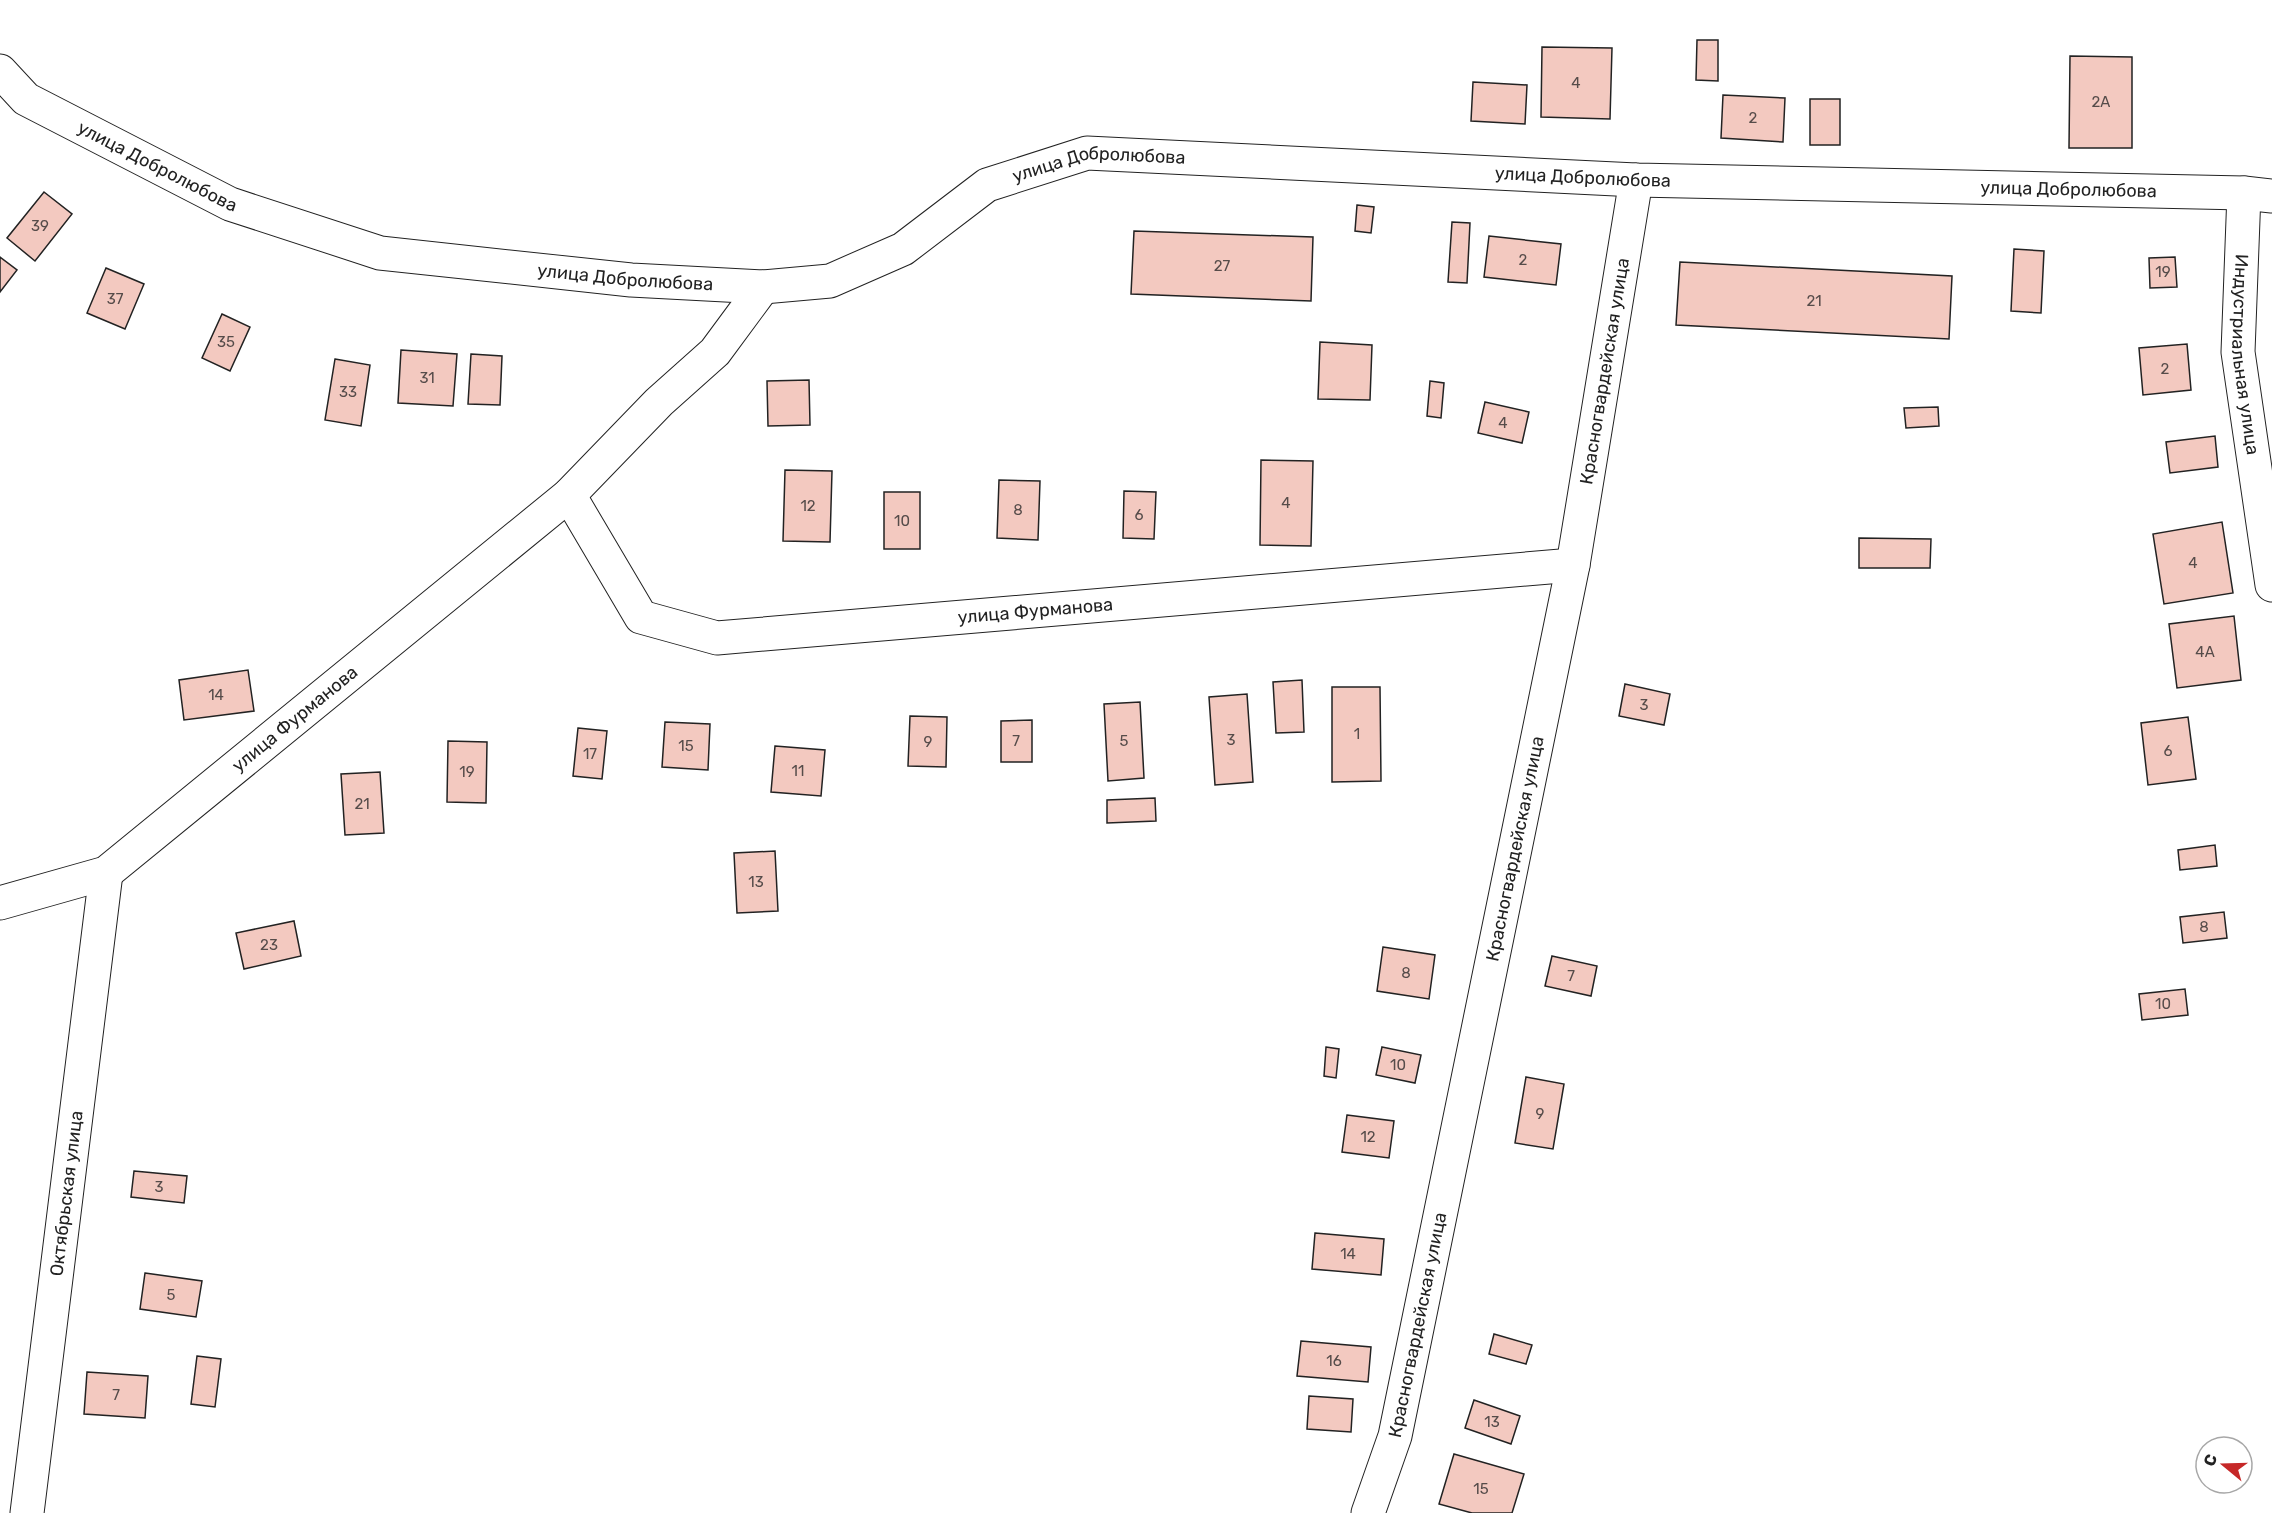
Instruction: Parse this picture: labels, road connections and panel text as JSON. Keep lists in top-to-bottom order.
{
  "streets": {
    "street": [
      "улица Добролюбова",
      "Индустриальная улица",
      "Красногвардейская улица",
      "улица Фурманова",
      "Октябрьская улица"
    ]
  },
  "crossings": [
    ["улица Добролюбова", "Индустриальная улица"],
    ["улица Добролюбова", "Красногвардейская улица"],
    ["улица Добролюбова", "улица Фурманова"],
    ["Красногвардейская улица", "улица Фурманова"],
    ["улица Фурманова", "Октябрьская улица"]
  ],
  "house_numbers": [
    "4",
    "2А",
    "2",
    "39",
    "2",
    "27",
    "19",
    "37",
    "21",
    "35",
    "2",
    "31",
    "33",
    "4",
    "4",
    "12",
    "8",
    "6",
    "10",
    "4",
    "4А",
    "14",
    "3",
    "1",
    "3",
    "7",
    "5",
    "9",
    "15",
    "6",
    "17",
    "11",
    "19",
    "21",
    "13",
    "8",
    "23",
    "8",
    "7",
    "10",
    "10",
    "9",
    "12",
    "3",
    "14",
    "5",
    "16",
    "7",
    "13",
    "15"
  ],
  "north": "left"
}
